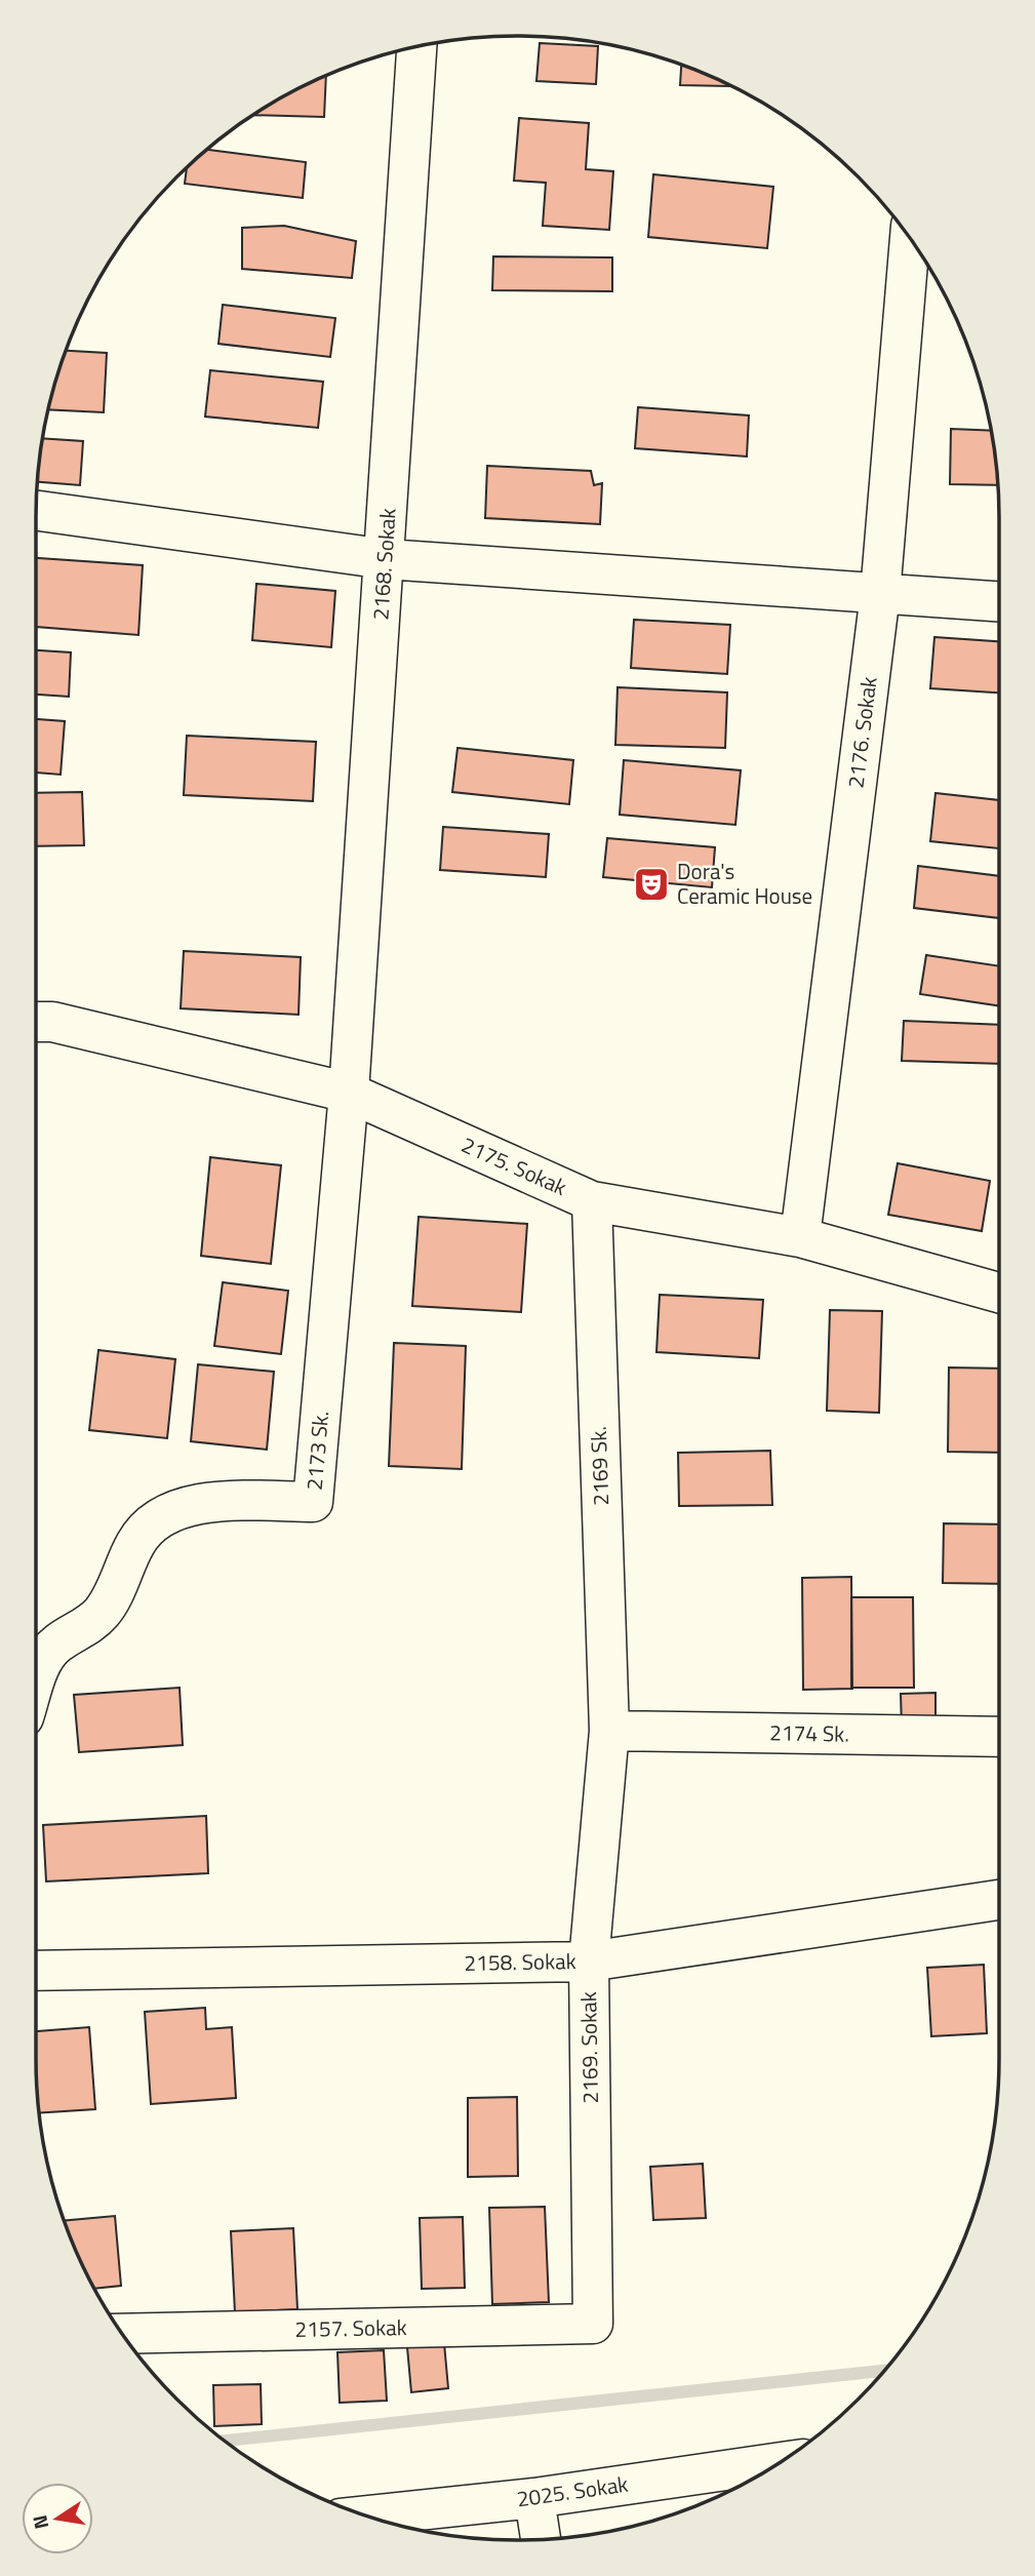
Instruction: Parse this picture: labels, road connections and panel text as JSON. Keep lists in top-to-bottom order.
{
  "streets": {
    "street": [
      "2168. Sokak",
      "2176. Sokak",
      "2175. Sokak",
      "2173 Sk.",
      "2169 Sk.",
      "2174 Sk.",
      "2158. Sokak",
      "2169. Sokak",
      "2157. Sokak",
      "2025. Sokak"
    ]
  },
  "crossings": [
    ["2168. Sokak", "2175. Sokak"],
    ["2168. Sokak", "2173 Sk."],
    ["2176. Sokak", "2175. Sokak"],
    ["2175. Sokak", "2173 Sk."],
    ["2175. Sokak", "2169 Sk."],
    ["2169 Sk.", "2174 Sk."],
    ["2169 Sk.", "2169. Sokak"],
    ["2174 Sk.", "2169. Sokak"],
    ["2158. Sokak", "2169. Sokak"],
    ["2169. Sokak", "2157. Sokak"]
  ],
  "places": {
    "theatre": ["Dora's Ceramic House"]
  },
  "north": "left"
}
